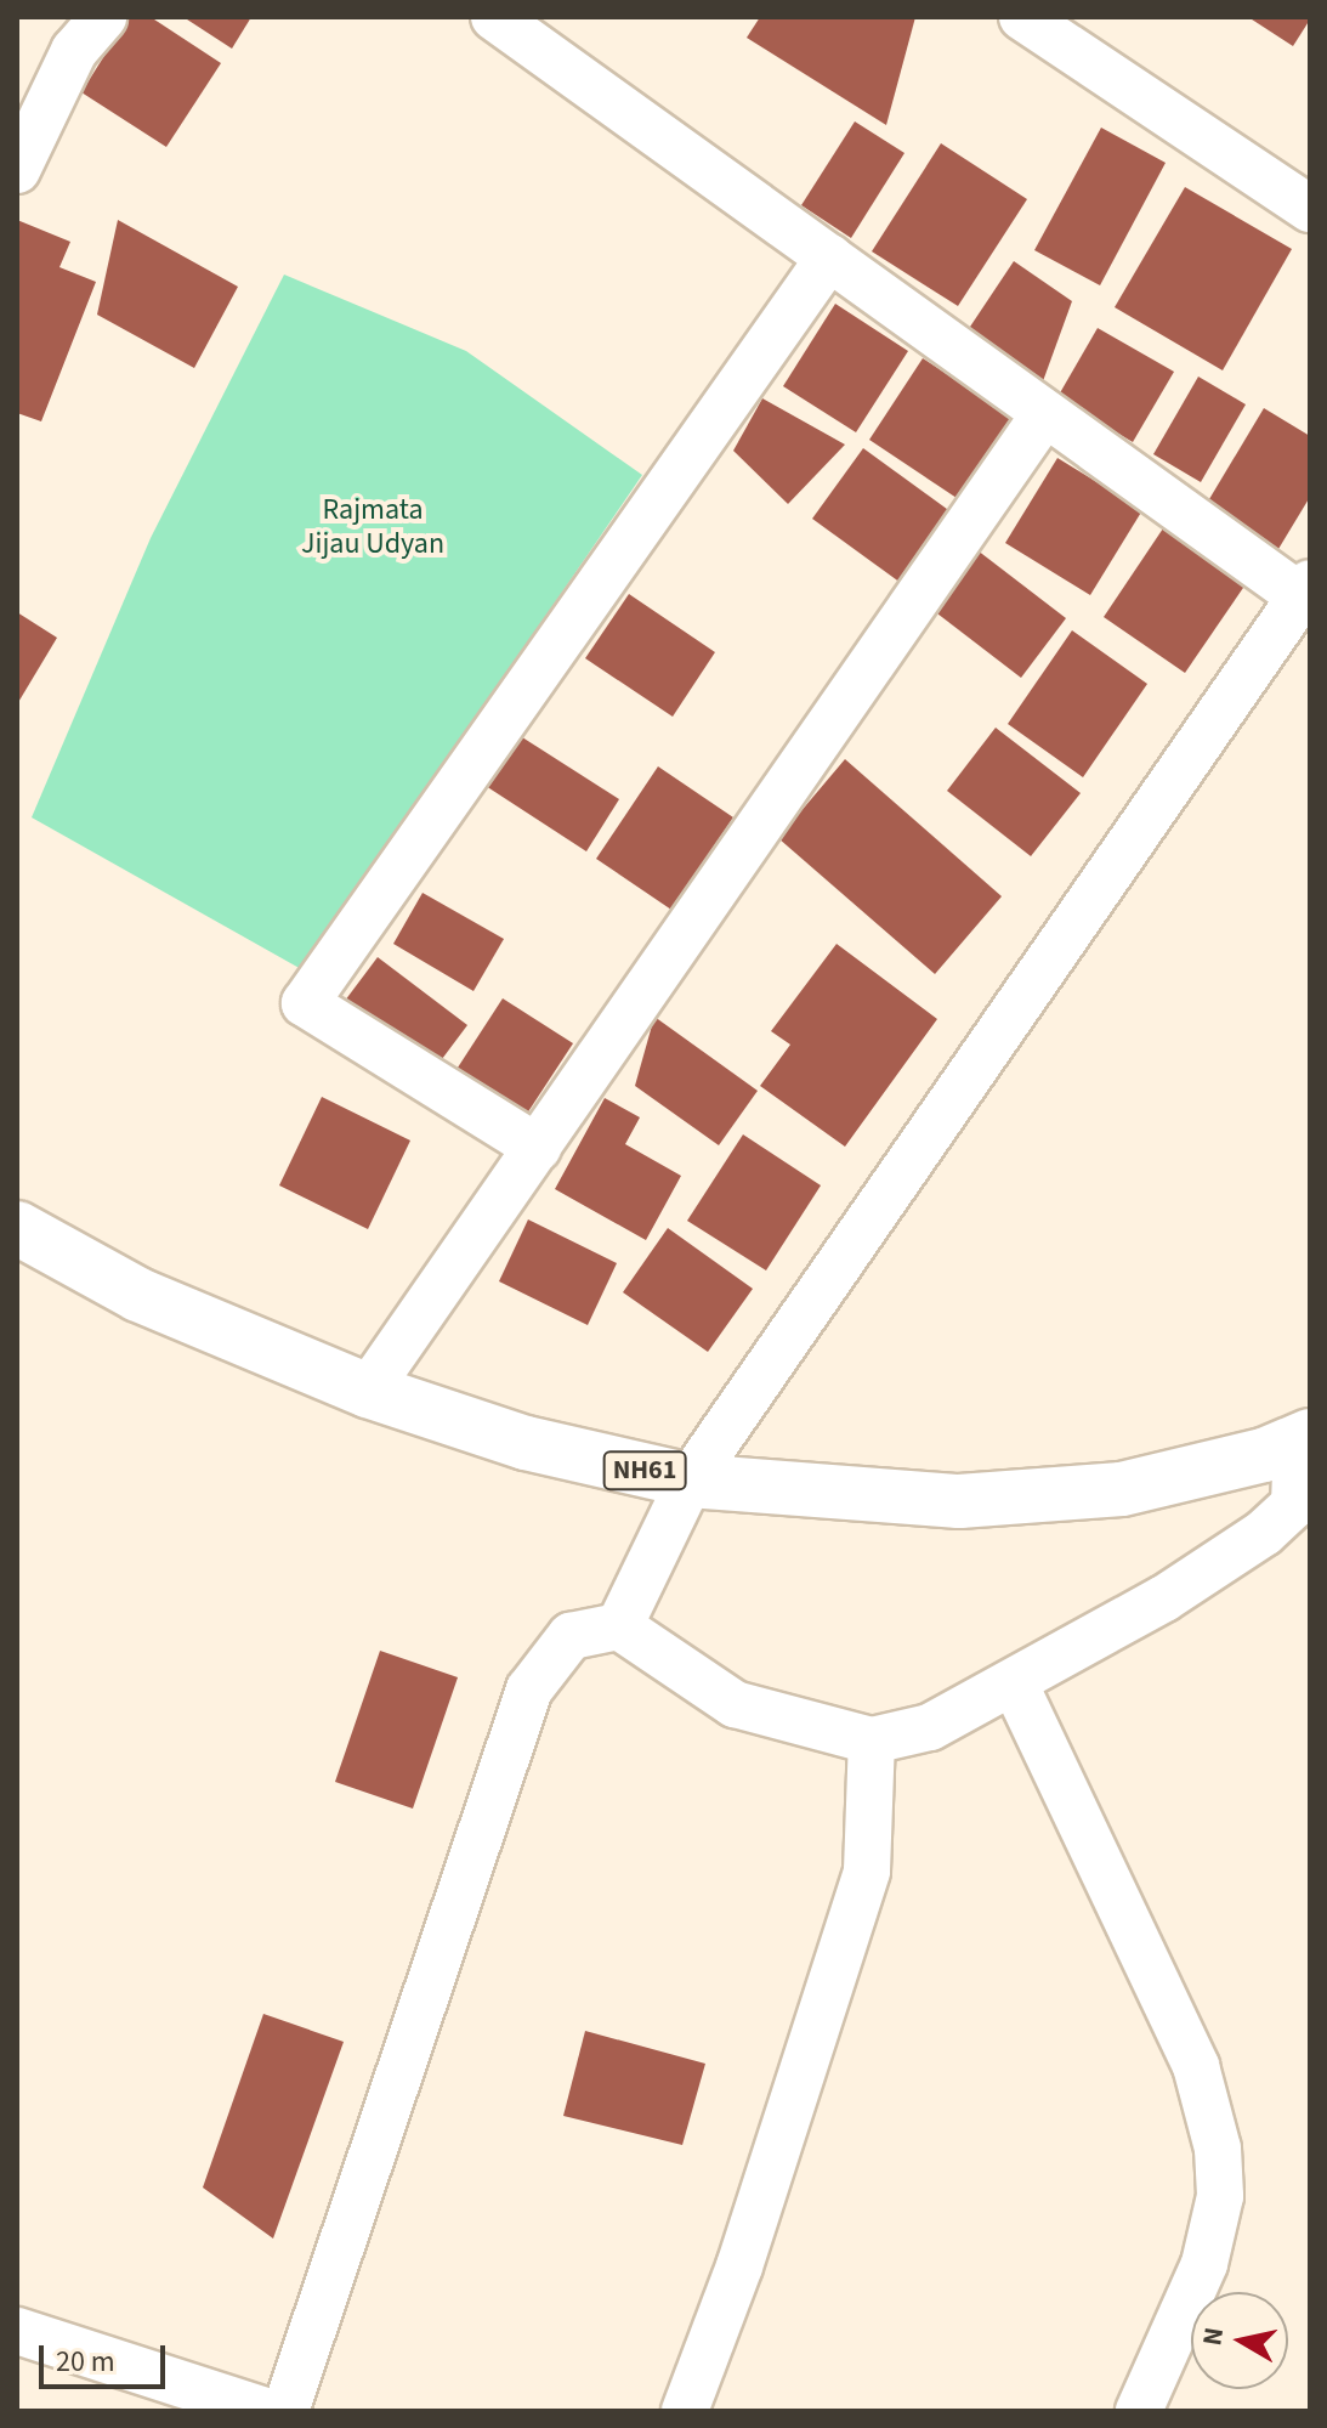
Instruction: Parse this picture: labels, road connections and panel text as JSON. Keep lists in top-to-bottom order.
{
  "streets": {
    "highway": ["NH61"]
  },
  "parks": ["Rajmata Jijau Udyan"],
  "scale_bar": "20 m",
  "north": "left"
}
